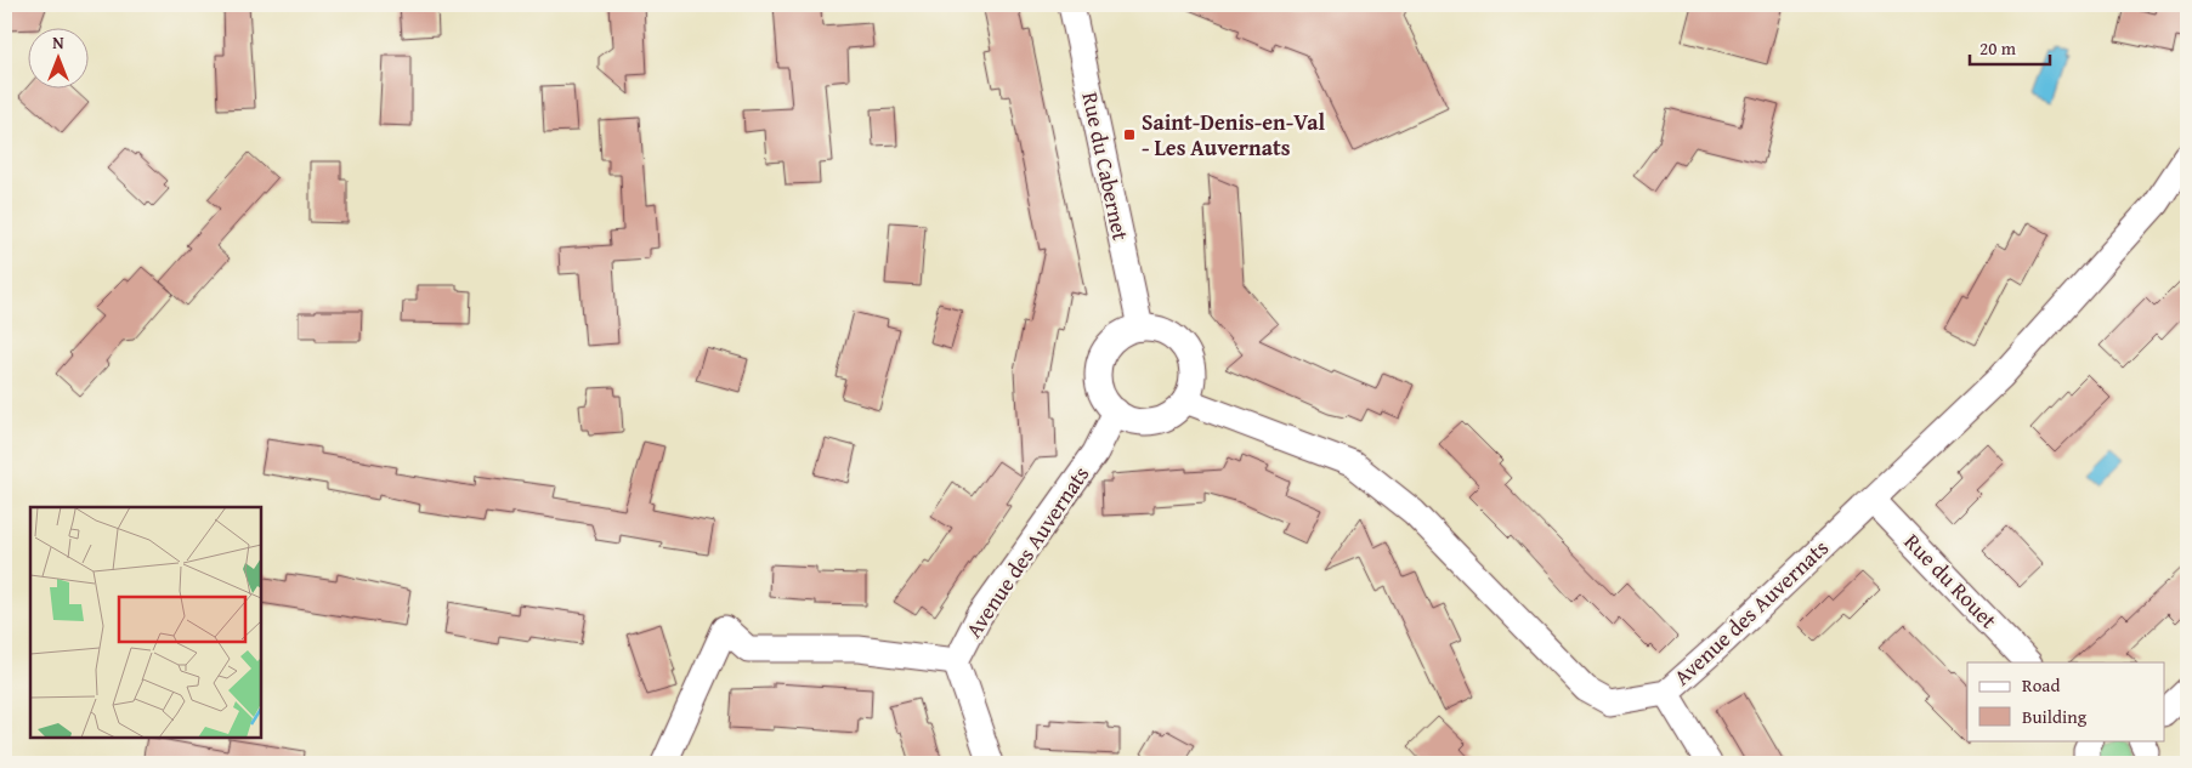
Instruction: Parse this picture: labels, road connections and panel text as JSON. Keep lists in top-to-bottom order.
{
  "streets": {
    "street": ["Rue du Cabernet", "Avenue des Auvernats", "Rue du Rouet"]
  },
  "crossings": [
    ["Rue du Cabernet", "Avenue des Auvernats"],
    ["Avenue des Auvernats", "Rue du Rouet"]
  ],
  "places": {
    "transit": ["Saint-Denis-en-Val - Les Auvernats"]
  },
  "legend": ["Road", "Building"],
  "scale_bar": "20 m",
  "north": "top"
}
